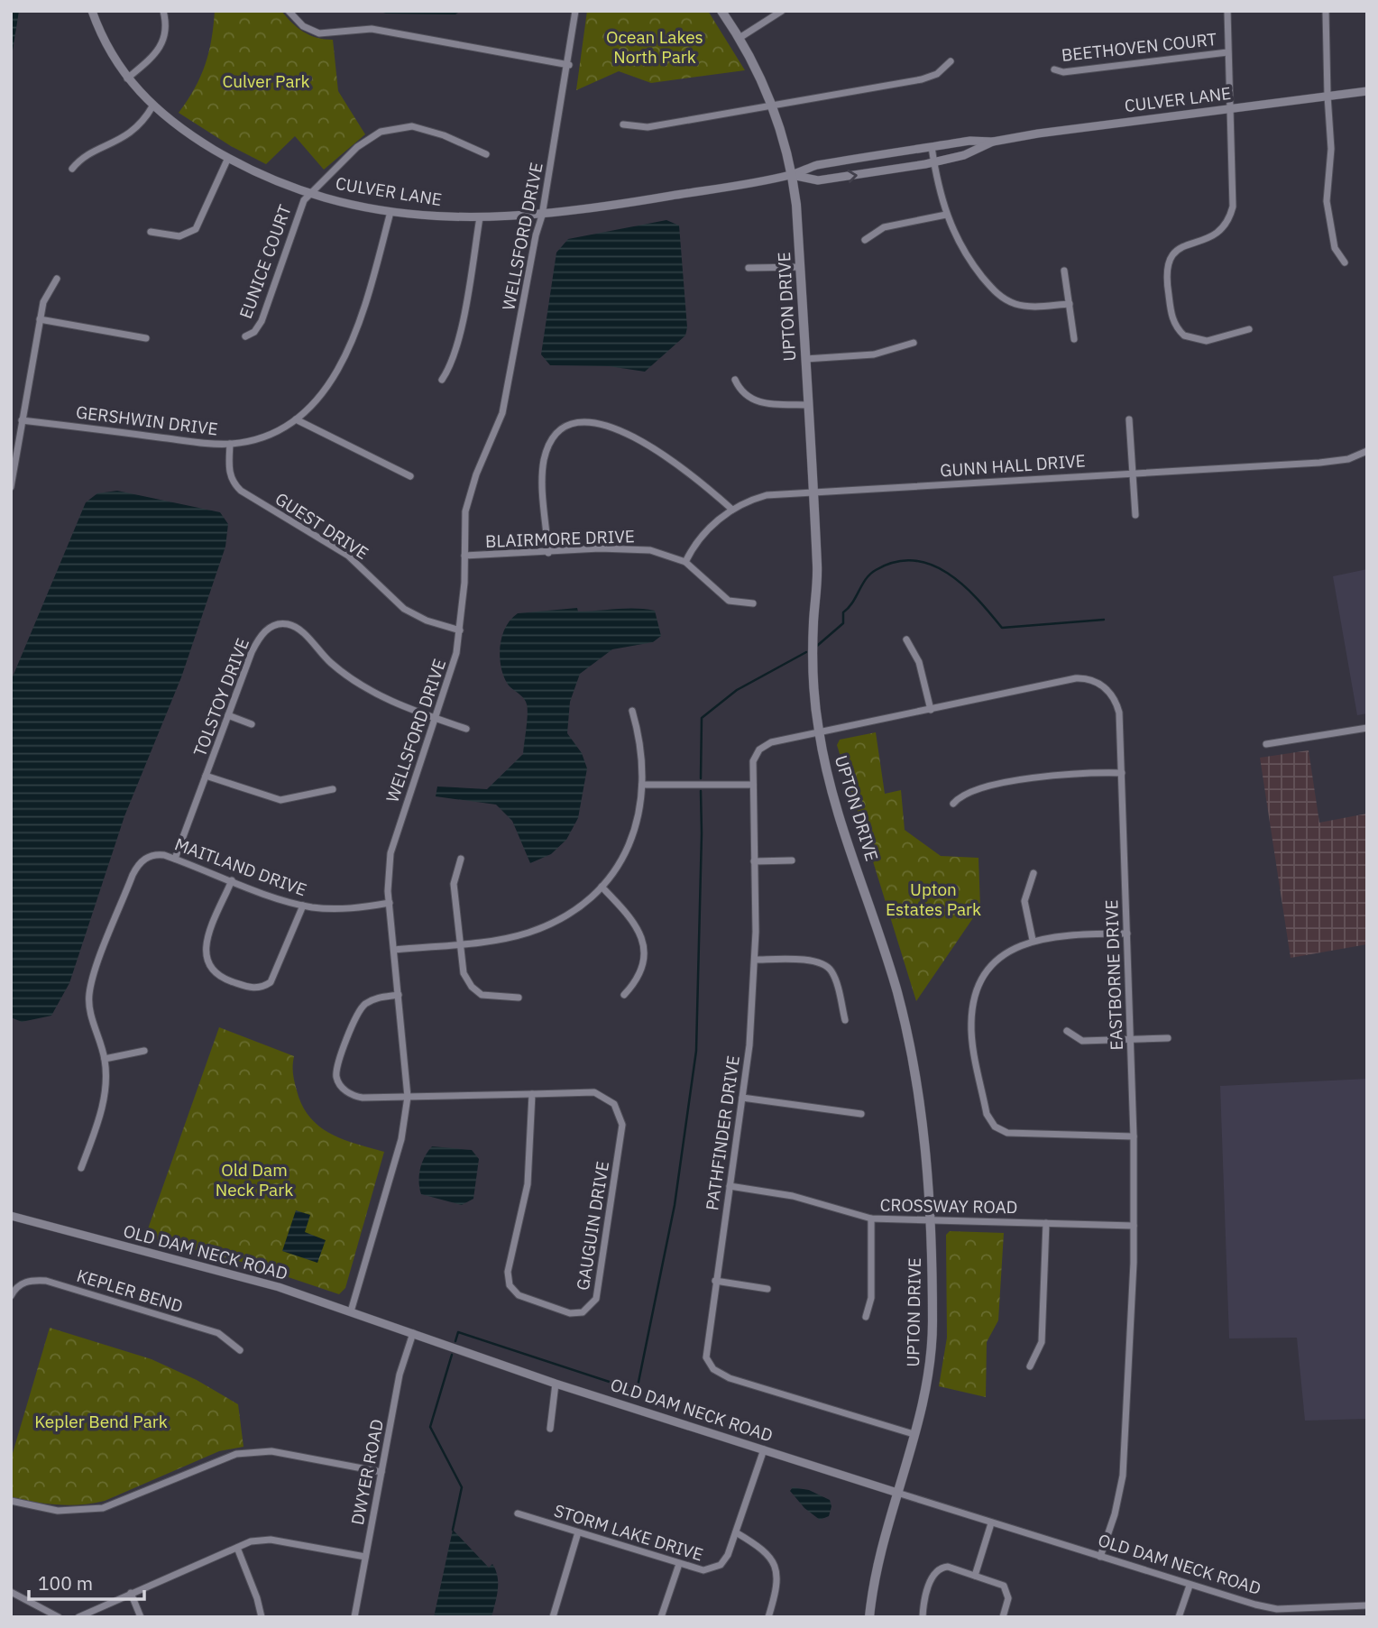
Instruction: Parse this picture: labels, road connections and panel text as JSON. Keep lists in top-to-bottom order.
{
  "streets": {
    "main road": ["UPTON DRIVE"],
    "street": [
      "BEETHOVEN COURT",
      "CULVER LANE",
      "WELLSFORD DRIVE",
      "EUNICE COURT",
      "GERSHWIN DRIVE",
      "GUNN HALL DRIVE",
      "GUEST DRIVE",
      "BLAIRMORE DRIVE",
      "TOLSTOY DRIVE",
      "MAITLAND DRIVE",
      "EASTBORNE DRIVE",
      "PATHFINDER DRIVE",
      "CROSSWAY ROAD",
      "GAUGUIN DRIVE",
      "OLD DAM NECK ROAD",
      "KEPLER BEND",
      "DWYER ROAD",
      "STORM LAKE DRIVE"
    ]
  },
  "crossings": [
    ["CULVER LANE", "WELLSFORD DRIVE"],
    ["CULVER LANE", "EUNICE COURT"],
    ["CULVER LANE", "UPTON DRIVE"],
    ["CULVER LANE", "GERSHWIN DRIVE"],
    ["WELLSFORD DRIVE", "GUEST DRIVE"],
    ["WELLSFORD DRIVE", "BLAIRMORE DRIVE"],
    ["WELLSFORD DRIVE", "TOLSTOY DRIVE"],
    ["WELLSFORD DRIVE", "MAITLAND DRIVE"],
    ["WELLSFORD DRIVE", "GAUGUIN DRIVE"],
    ["WELLSFORD DRIVE", "OLD DAM NECK ROAD"],
    ["UPTON DRIVE", "GUNN HALL DRIVE"],
    ["UPTON DRIVE", "EASTBORNE DRIVE"],
    ["UPTON DRIVE", "PATHFINDER DRIVE"],
    ["UPTON DRIVE", "CROSSWAY ROAD"],
    ["UPTON DRIVE", "OLD DAM NECK ROAD"],
    ["GERSHWIN DRIVE", "GUEST DRIVE"],
    ["GUNN HALL DRIVE", "BLAIRMORE DRIVE"],
    ["TOLSTOY DRIVE", "MAITLAND DRIVE"],
    ["EASTBORNE DRIVE", "PATHFINDER DRIVE"],
    ["EASTBORNE DRIVE", "CROSSWAY ROAD"],
    ["EASTBORNE DRIVE", "OLD DAM NECK ROAD"],
    ["PATHFINDER DRIVE", "CROSSWAY ROAD"],
    ["OLD DAM NECK ROAD", "DWYER ROAD"],
    ["OLD DAM NECK ROAD", "STORM LAKE DRIVE"]
  ],
  "parks": [
    "Ocean Lakes North Park",
    "Culver Park",
    "Upton Estates Park",
    "Old Dam Neck Park",
    "Kepler Bend Park"
  ],
  "scale_bar": "100 m"
}
